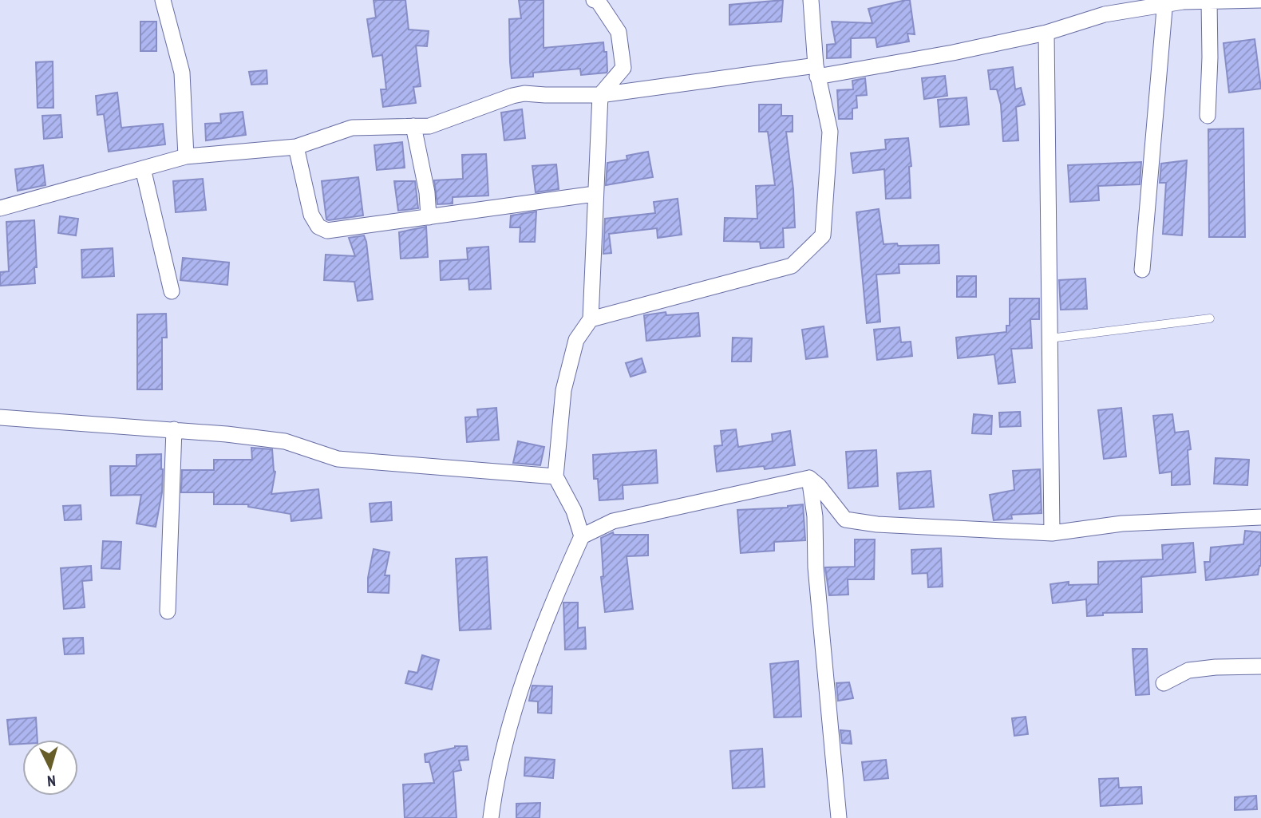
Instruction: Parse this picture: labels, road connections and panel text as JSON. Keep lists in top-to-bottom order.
{
  "north": "bottom"
}
